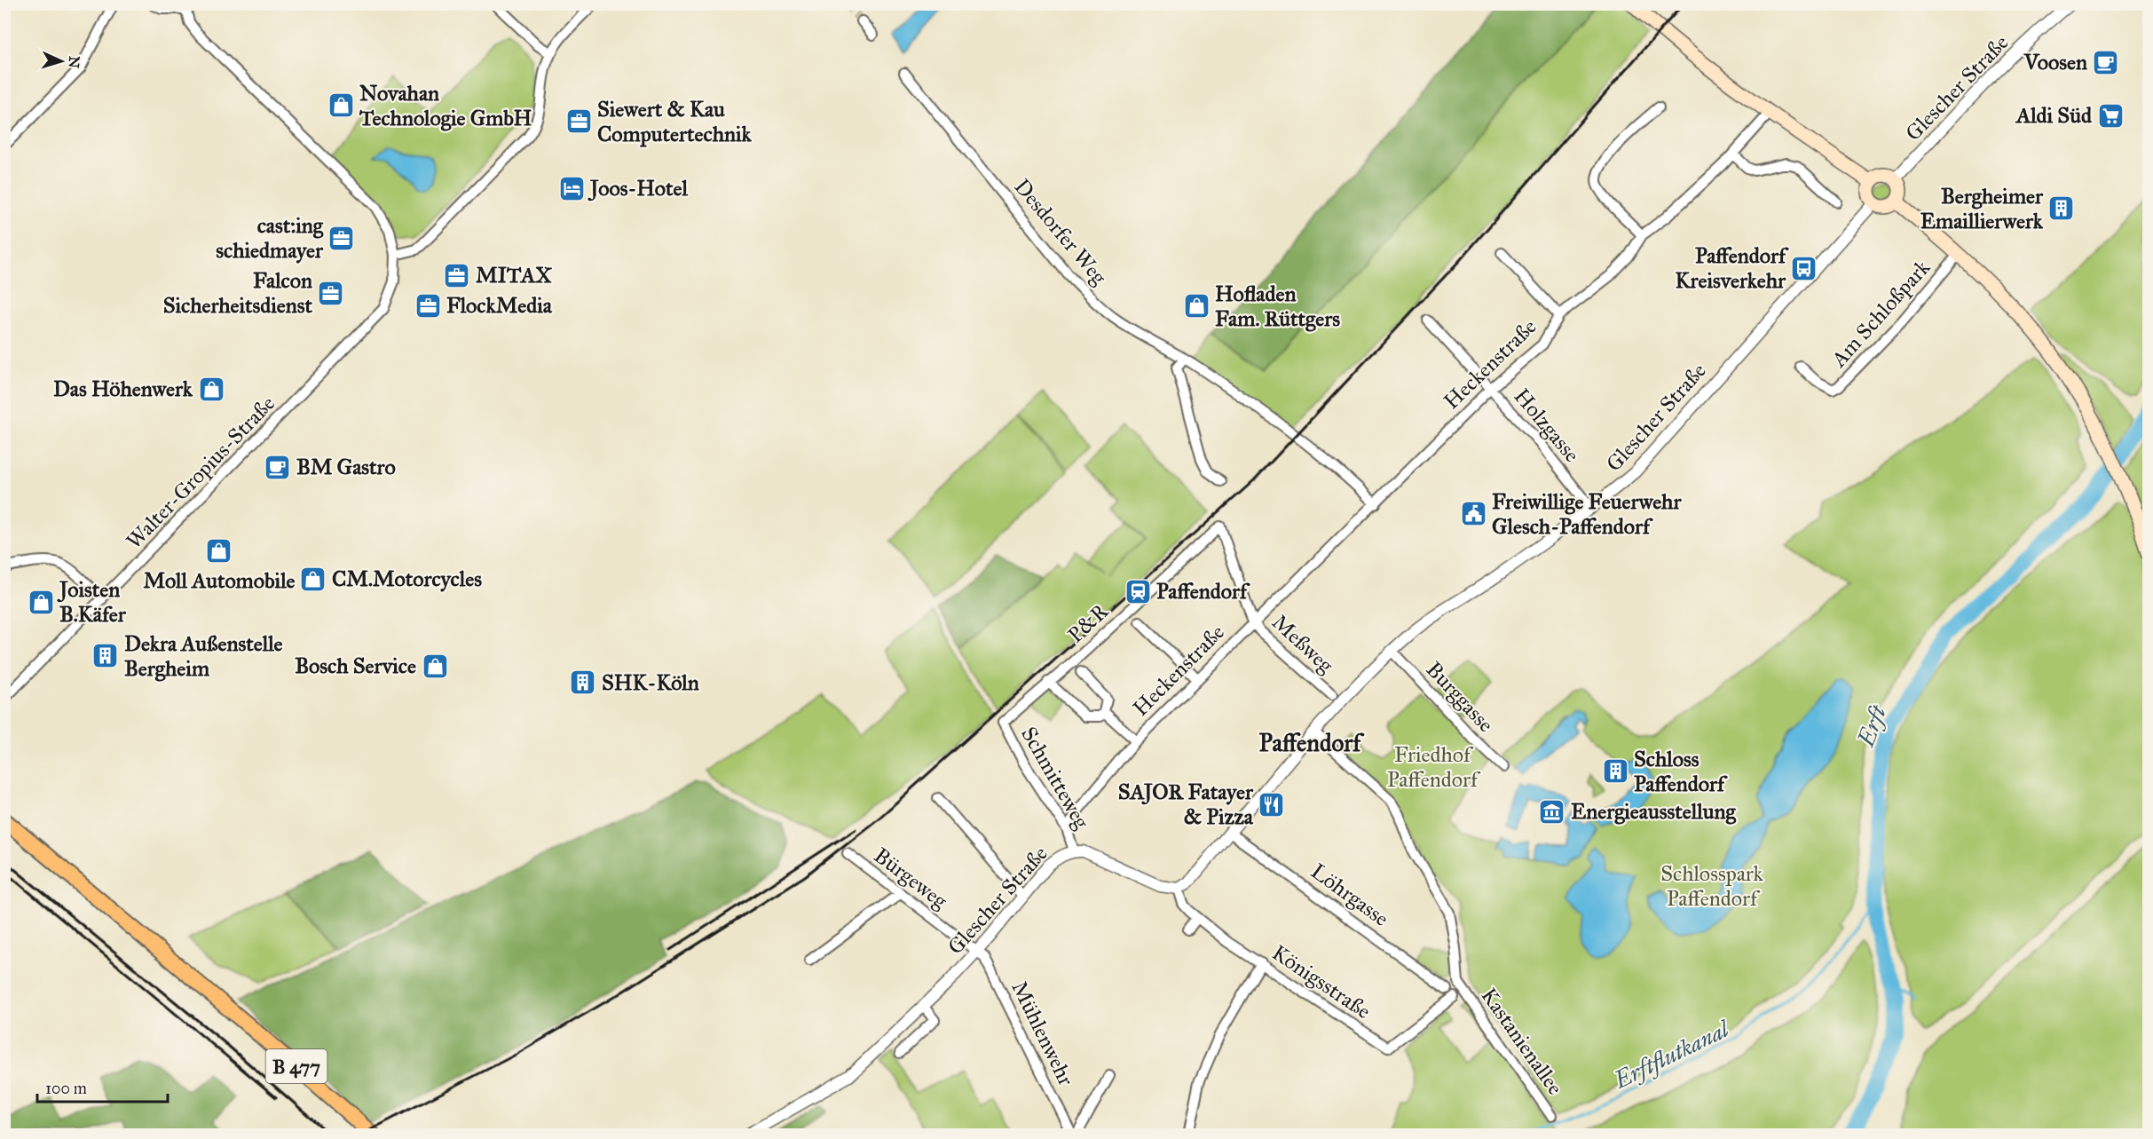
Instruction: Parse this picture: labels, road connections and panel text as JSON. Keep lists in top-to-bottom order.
{
  "streets": {
    "main road": ["B 477"],
    "street": [
      "Glescher Straße",
      "Desdorfer Weg",
      "Am Schloßpark",
      "Heckenstraße",
      "Holzgasse",
      "Walter-Gropius-Straße",
      "P&R",
      "Meßweg",
      "Burggasse",
      "Schmitteweg",
      "Bürgeweg",
      "Löhrgasse",
      "Königsstraße",
      "Mühlenwehr",
      "Kastanienallee"
    ]
  },
  "crossings": [
    ["Glescher Straße", "Holzgasse"],
    ["Glescher Straße", "Burggasse"],
    ["Glescher Straße", "Schmitteweg"],
    ["Glescher Straße", "Bürgeweg"],
    ["Glescher Straße", "Löhrgasse"],
    ["Glescher Straße", "Königsstraße"],
    ["Glescher Straße", "Mühlenwehr"],
    ["Desdorfer Weg", "Heckenstraße"],
    ["Heckenstraße", "Holzgasse"],
    ["Heckenstraße", "Meßweg"],
    ["Heckenstraße", "Schmitteweg"],
    ["P&R", "Meßweg"],
    ["P&R", "Schmitteweg"],
    ["Bürgeweg", "Mühlenwehr"],
    ["Löhrgasse", "Königsstraße"],
    ["Löhrgasse", "Kastanienallee"],
    ["Königsstraße", "Kastanienallee"]
  ],
  "districts": ["Paffendorf"],
  "water": ["Erft", "Erftflutkanal"],
  "parks": ["Friedhof Paffendorf", "Schlosspark Paffendorf"],
  "places": {
    "cafe": ["Voosen", "BM Gastro"],
    "shop": [
      "Novahan Technologie GmbH",
      "Hofladen Fam. Rüttgers",
      "Das Höhenwerk",
      "Moll Automobile",
      "CM.Motorcycles",
      "Joisten B.Käfer",
      "Bosch Service"
    ],
    "supermarket": ["Aldi Süd"],
    "office": [
      "Siewert & Kau Computertechnik",
      "cast:ing schiedmayer",
      "MITAX",
      "Falcon Sicherheitsdienst",
      "FlockMedia"
    ],
    "hotel": ["Joos-Hotel"],
    "building": [
      "Bergheimer Emaillierwerk",
      "Dekra Außenstelle Bergheim",
      "SHK-Köln",
      "Schloss Paffendorf"
    ],
    "bus stop": ["Paffendorf Kreisverkehr"],
    "public building": ["Freiwillige Feuerwehr Glesch-Paffendorf"],
    "station": ["Paffendorf"],
    "restaurant": ["SAJOR Fatayer & Pizza"],
    "museum": ["Energieausstellung"]
  },
  "scale_bar": "100 m",
  "north": "right"
}
